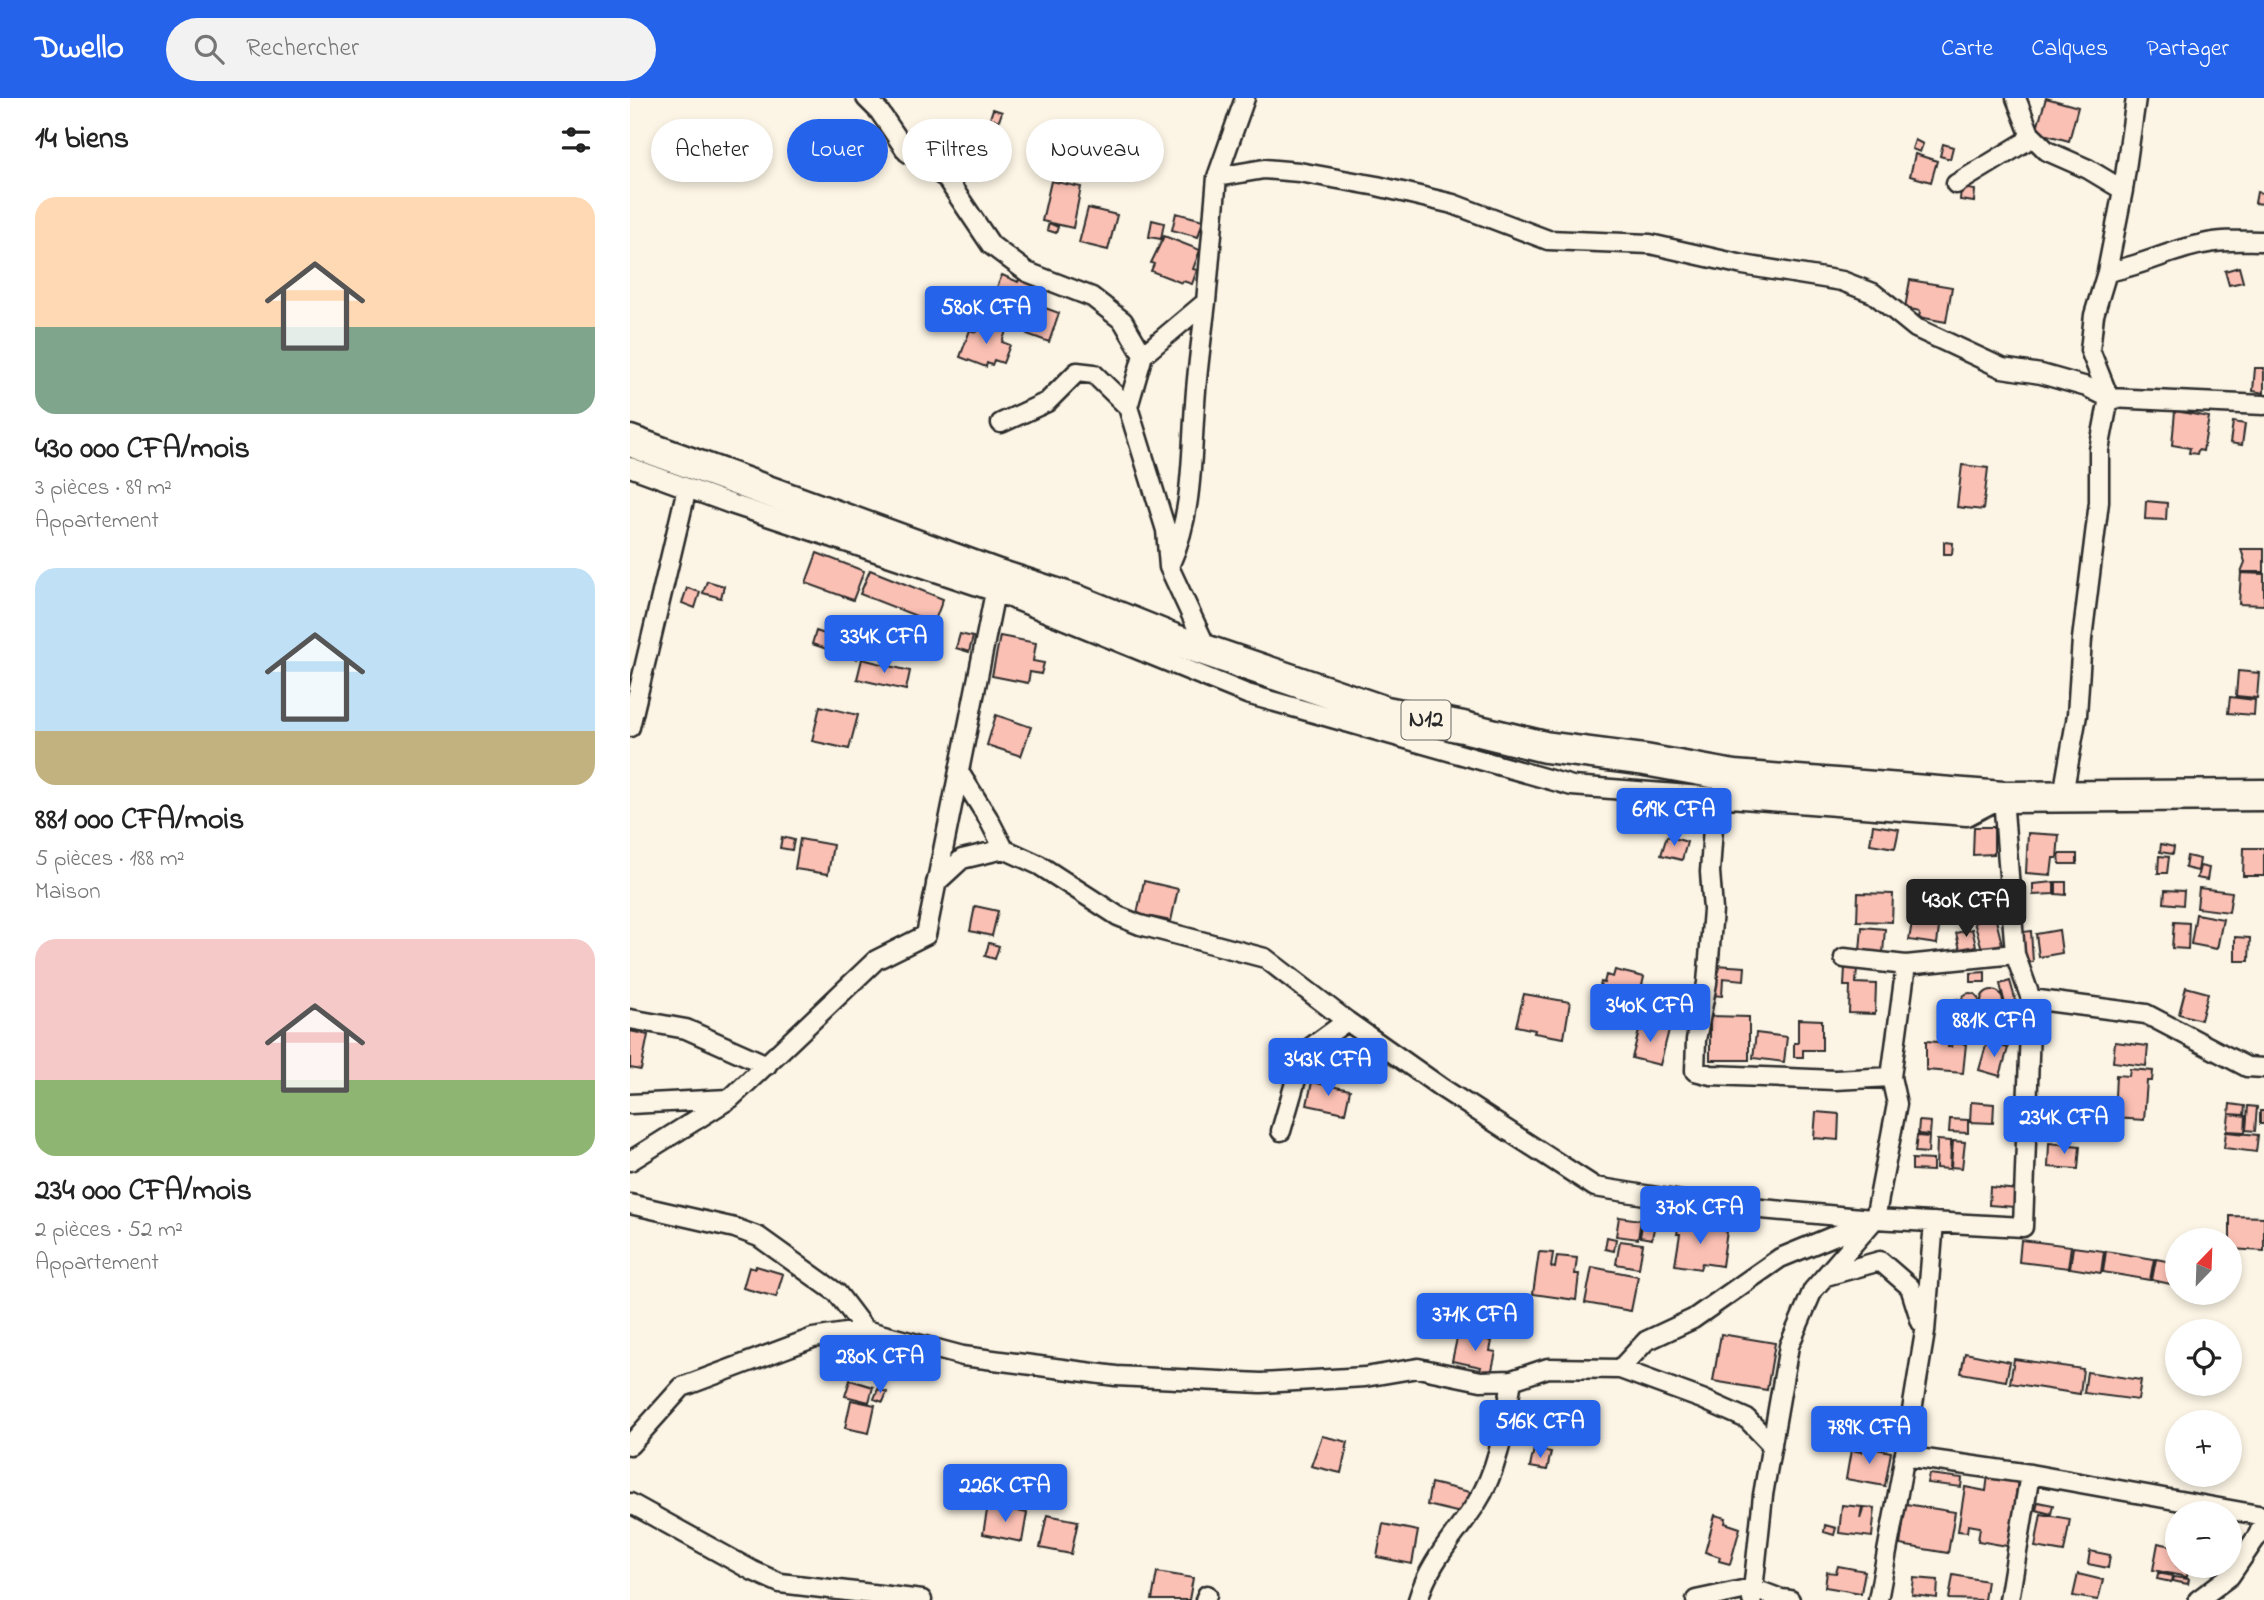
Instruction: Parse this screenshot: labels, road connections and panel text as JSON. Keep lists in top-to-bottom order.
{
  "streets": {
    "main road": ["N12"]
  },
  "north": "top right",
  "page": {
    "header": "Dwello",
    "search": "Rechercher",
    "nav": ["Carte", "Calques", "Partager"],
    "heading": "14 biens",
    "chip": [
      "Acheter",
      "Louer",
      "Filtres",
      "Nouveau"
    ],
    "list": [
      {
        "name": "430 000 CFA/mois",
        "note": "3 pièces · 89 m² · Appartement"
      },
      {
        "name": "881 000 CFA/mois",
        "note": "5 pièces · 188 m² · Maison"
      },
      {
        "name": "234 000 CFA/mois",
        "note": "2 pièces · 52 m² · Appartement"
      }
    ],
    "price": [
      "580K CFA",
      "334K CFA",
      "619K CFA",
      "430K CFA",
      "340K CFA",
      "881K CFA",
      "343K CFA",
      "234K CFA",
      "370K CFA",
      "371K CFA",
      "280K CFA",
      "516K CFA",
      "789K CFA",
      "226K CFA"
    ],
    "map_buttons": ["+", "−"]
  }
}
